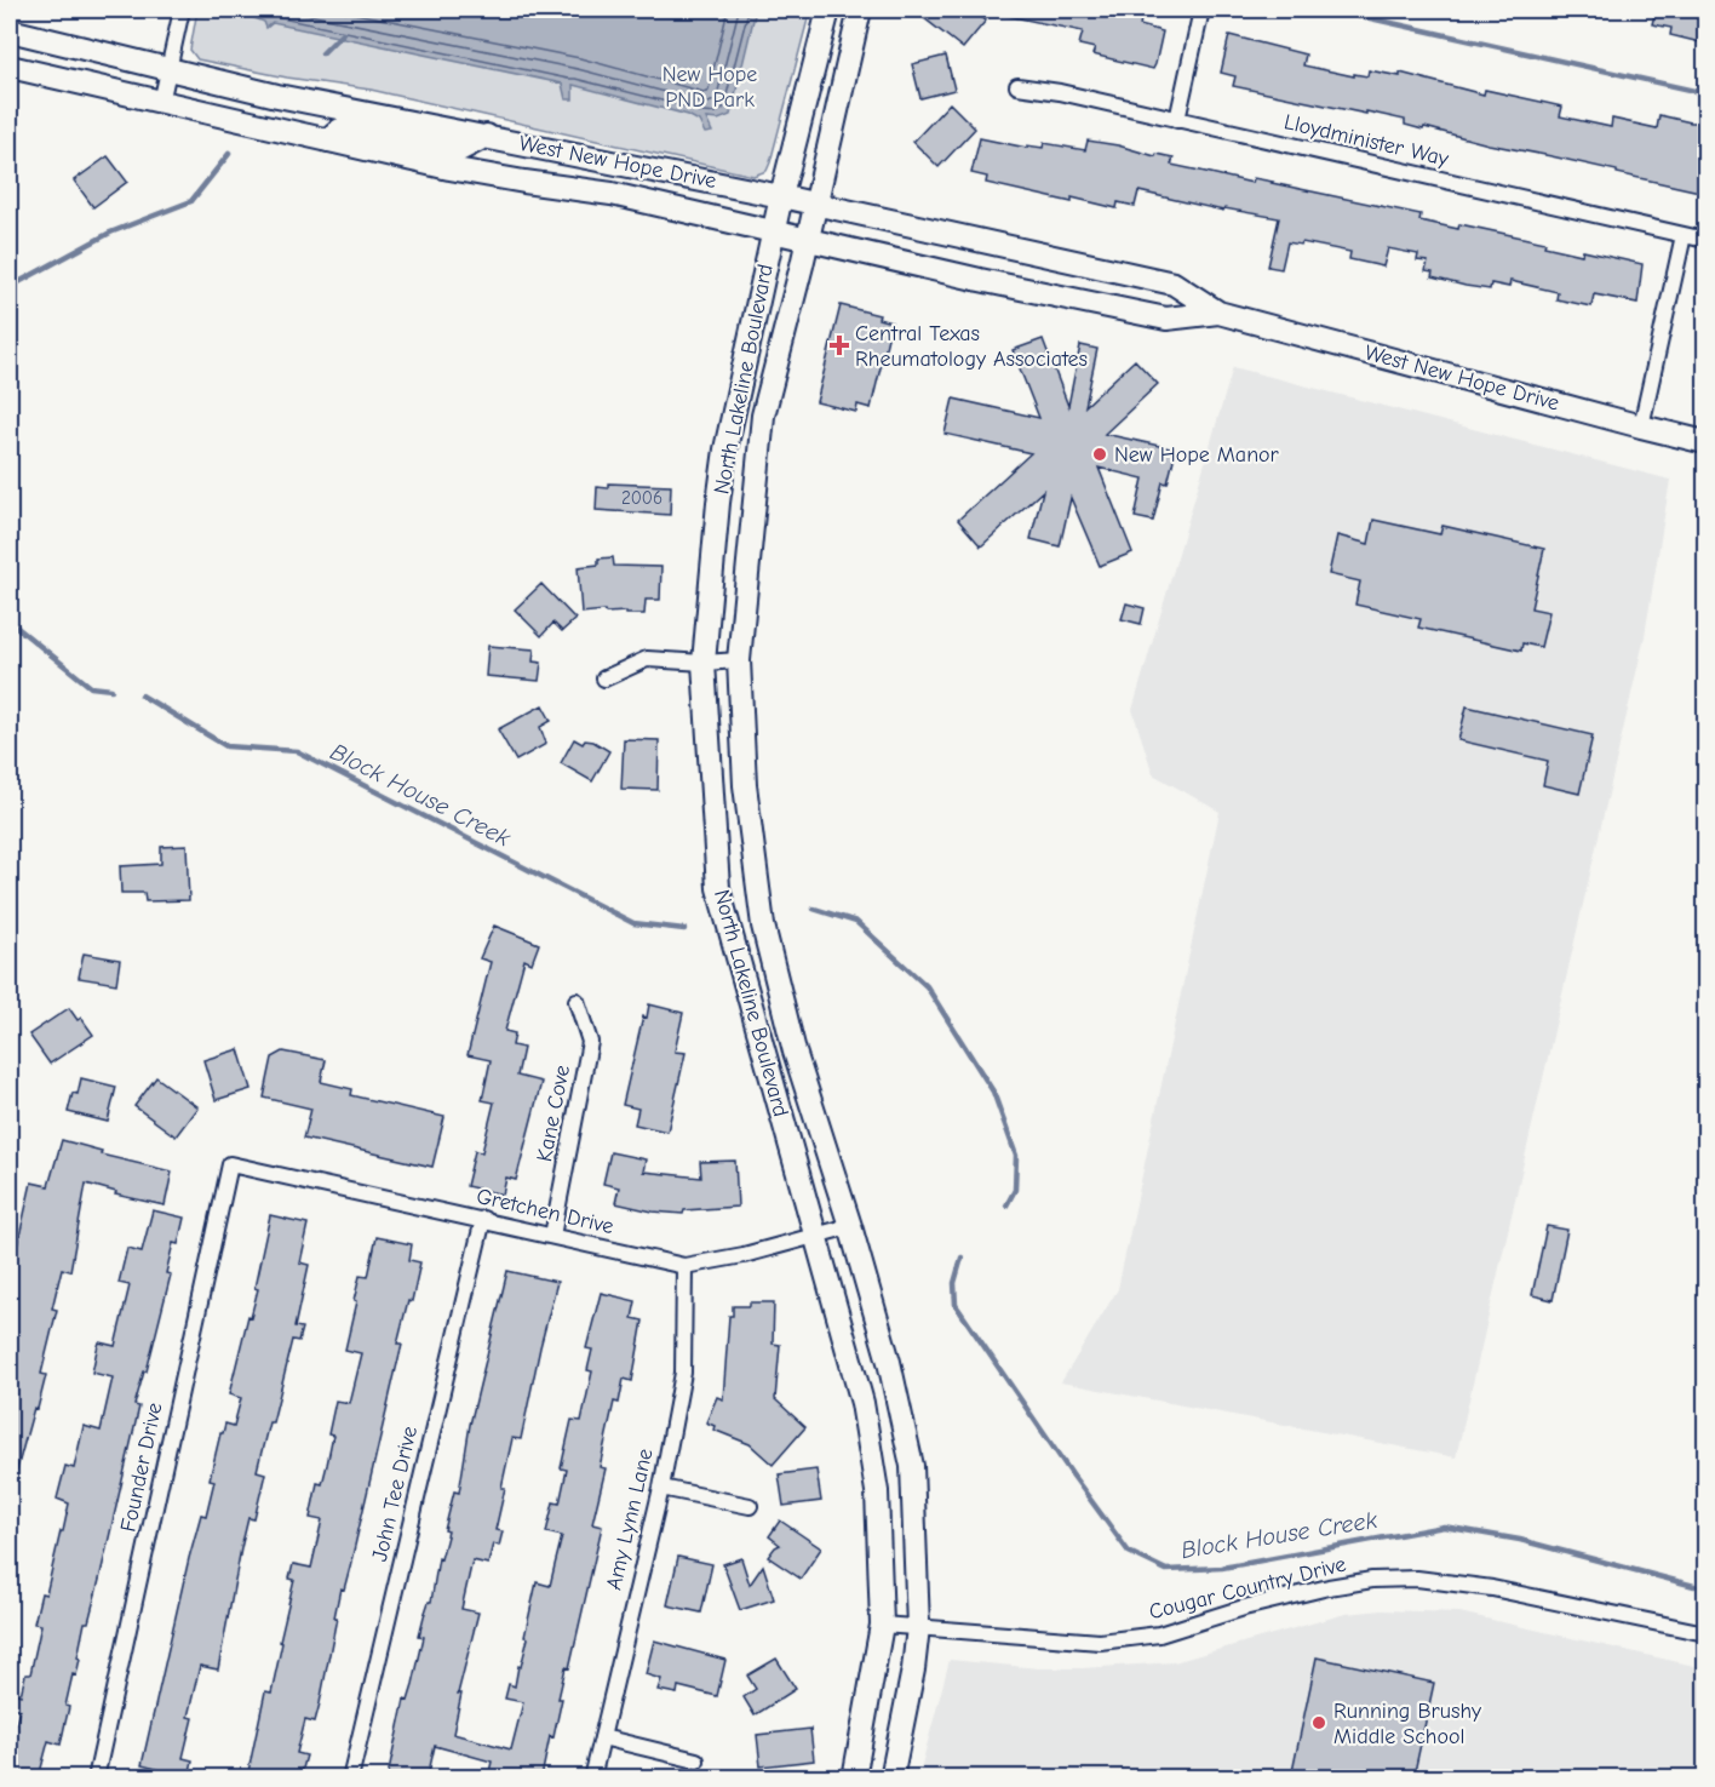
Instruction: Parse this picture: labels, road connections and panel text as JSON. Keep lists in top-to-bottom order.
{
  "streets": {
    "main road": ["West New Hope Drive", "North Lakeline Boulevard"],
    "street": [
      "Lloydminister Way",
      "Kane Cove",
      "Gretchen Drive",
      "Founder Drive",
      "John Tee Drive",
      "Amy Lynn Lane",
      "Cougar Country Drive"
    ]
  },
  "crossings": [
    ["West New Hope Drive", "North Lakeline Boulevard"],
    ["North Lakeline Boulevard", "Gretchen Drive"],
    ["North Lakeline Boulevard", "Cougar Country Drive"],
    ["Kane Cove", "Gretchen Drive"],
    ["Gretchen Drive", "Founder Drive"],
    ["Gretchen Drive", "John Tee Drive"],
    ["Gretchen Drive", "Amy Lynn Lane"]
  ],
  "water": ["Block House Creek"],
  "parks": ["New Hope PND Park"],
  "places": {
    "health": ["Central Texas Rheumatology Associates"],
    "other": ["New Hope Manor", "Running Brushy Middle School"]
  },
  "house_numbers": ["2006"]
}
